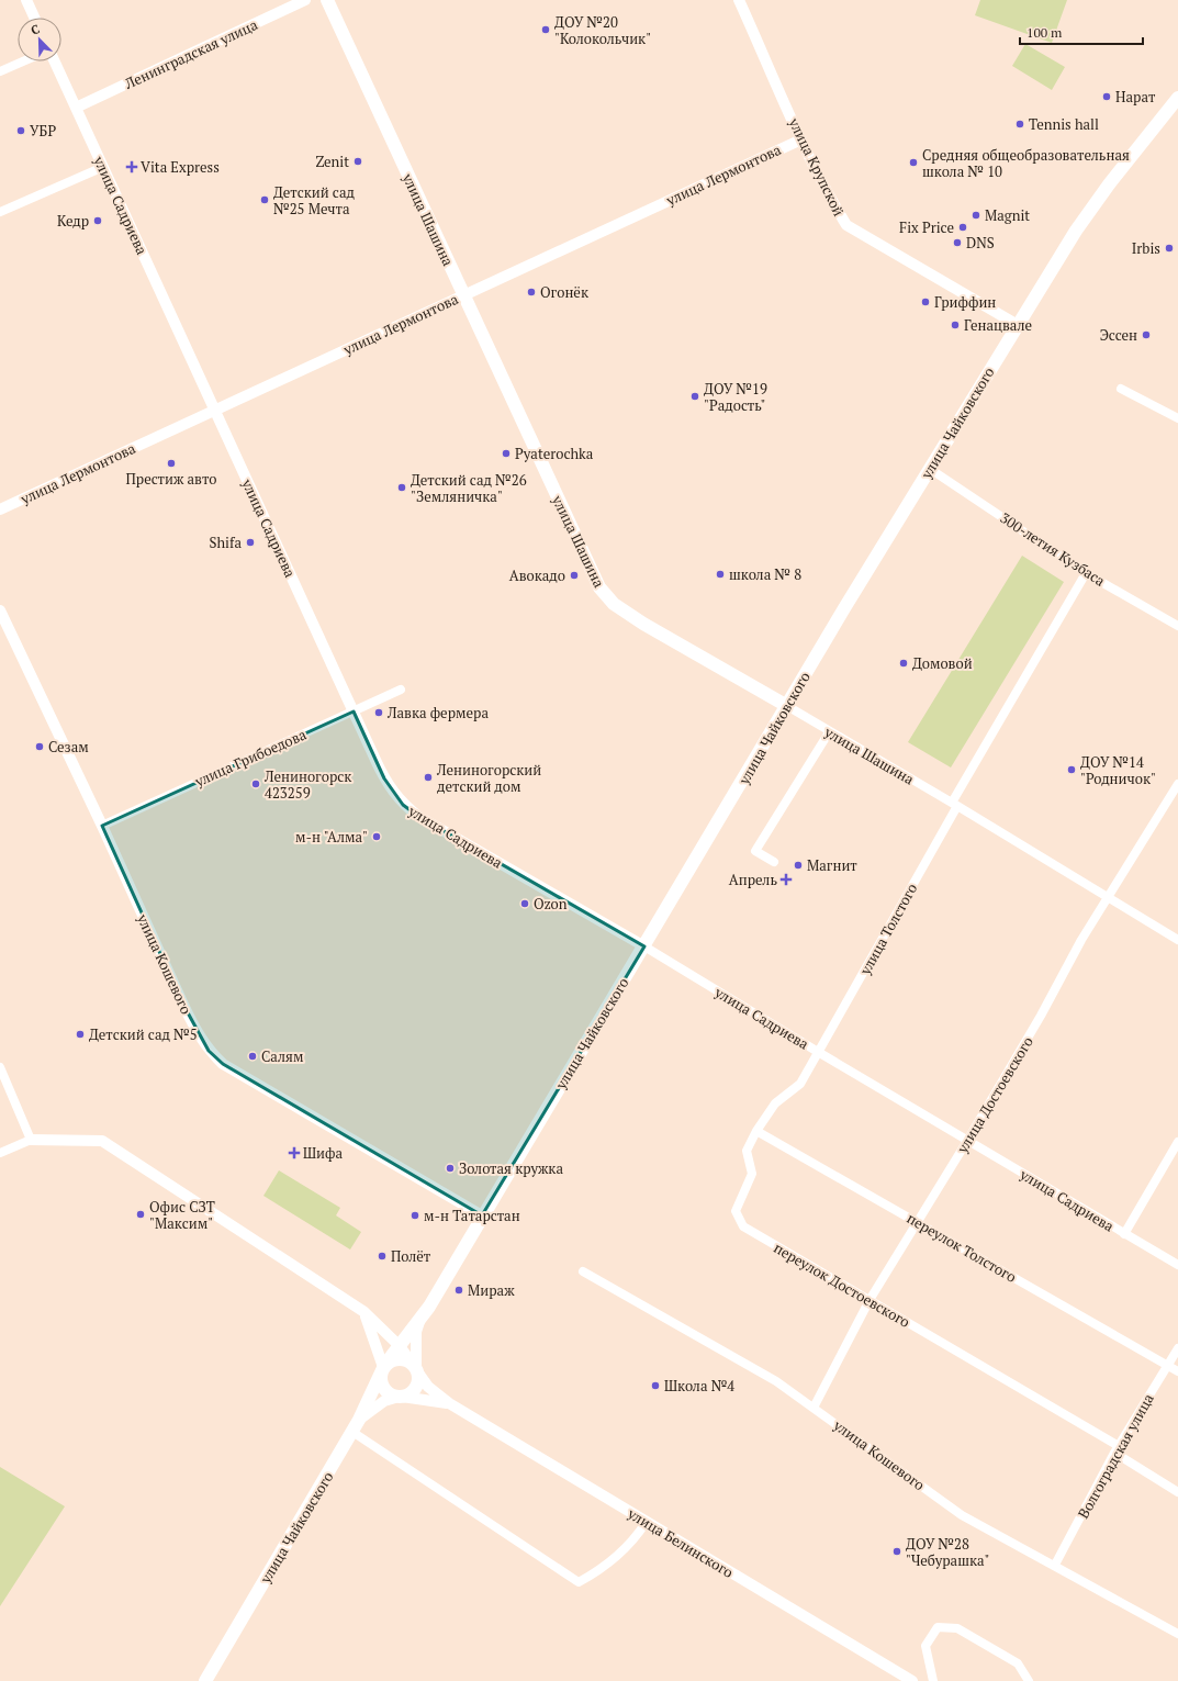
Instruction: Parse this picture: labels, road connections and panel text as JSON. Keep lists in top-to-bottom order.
{
  "streets": {
    "main road": ["улица Шашина", "улица Чайковского"],
    "street": [
      "Ленинградская улица",
      "улица Крупской",
      "улица Лермонтова",
      "улица Садриева",
      "300-летия Кузбаса",
      "улица Грибоедова",
      "улица Толстого",
      "улица Кошевого",
      "улица Достоевского",
      "переулок Толстого",
      "переулок Достоевского",
      "Волгоградская улица",
      "улица Белинского"
    ]
  },
  "crossings": [
    ["Ленинградская улица", "улица Садриева"],
    ["улица Крупской", "улица Лермонтова"],
    ["улица Крупской", "улица Чайковского"],
    ["улица Лермонтова", "улица Садриева"],
    ["улица Лермонтова", "улица Шашина"],
    ["улица Садриева", "улица Чайковского"],
    ["улица Садриева", "улица Грибоедова"],
    ["улица Садриева", "улица Толстого"],
    ["улица Садриева", "улица Достоевского"],
    ["улица Садриева", "переулок Достоевского"],
    ["улица Шашина", "улица Чайковского"],
    ["улица Шашина", "улица Толстого"],
    ["улица Шашина", "улица Достоевского"],
    ["улица Чайковского", "300-летия Кузбаса"],
    ["улица Чайковского", "улица Кошевого"],
    ["улица Чайковского", "улица Белинского"],
    ["300-летия Кузбаса", "улица Толстого"],
    ["улица Грибоедова", "улица Кошевого"],
    ["улица Толстого", "переулок Достоевского"],
    ["улица Кошевого", "улица Достоевского"],
    ["улица Кошевого", "Волгоградская улица"],
    ["улица Достоевского", "переулок Толстого"],
    ["улица Достоевского", "переулок Достоевского"],
    ["переулок Толстого", "переулок Достоевского"],
    ["переулок Толстого", "Волгоградская улица"],
    ["переулок Достоевского", "Волгоградская улица"]
  ],
  "places": {
    "other": [
      "ДОУ №20 \"Колокольчик\"",
      "Нарат",
      "Tennis hall",
      "УБР",
      "Zenit",
      "Средняя общеобразовательная школа № 10",
      "Детский сад №25 Мечта",
      "Magnit",
      "Кедр",
      "Fix Price",
      "DNS",
      "Irbis",
      "Огонёк",
      "Гриффин",
      "Генацвале",
      "Эссен",
      "ДОУ №19 \"Радость\"",
      "Pyaterochka",
      "Престиж авто",
      "Детский сад №26 \"Земляничка\"",
      "Shifa",
      "школа № 8",
      "Авокадо",
      "Домовой",
      "Лавка фермера",
      "Сезам",
      "ДОУ №14 \"Родничок\"",
      "Лениногорский детский дом",
      "Лениногорск 423259",
      "м-н \"Алма\"",
      "Магнит",
      "Ozon",
      "Детский сад №5",
      "Салям",
      "Золотая кружка",
      "Офис СЗТ \"Максим\"",
      "м-н Татарстан",
      "Полёт",
      "Мираж",
      "Школа №4",
      "ДОУ №28 \"Чебурашка\""
    ],
    "health": ["Vita Express", "Апрель", "Шифа"]
  },
  "scale_bar": "100 m",
  "north": "top left"
}
